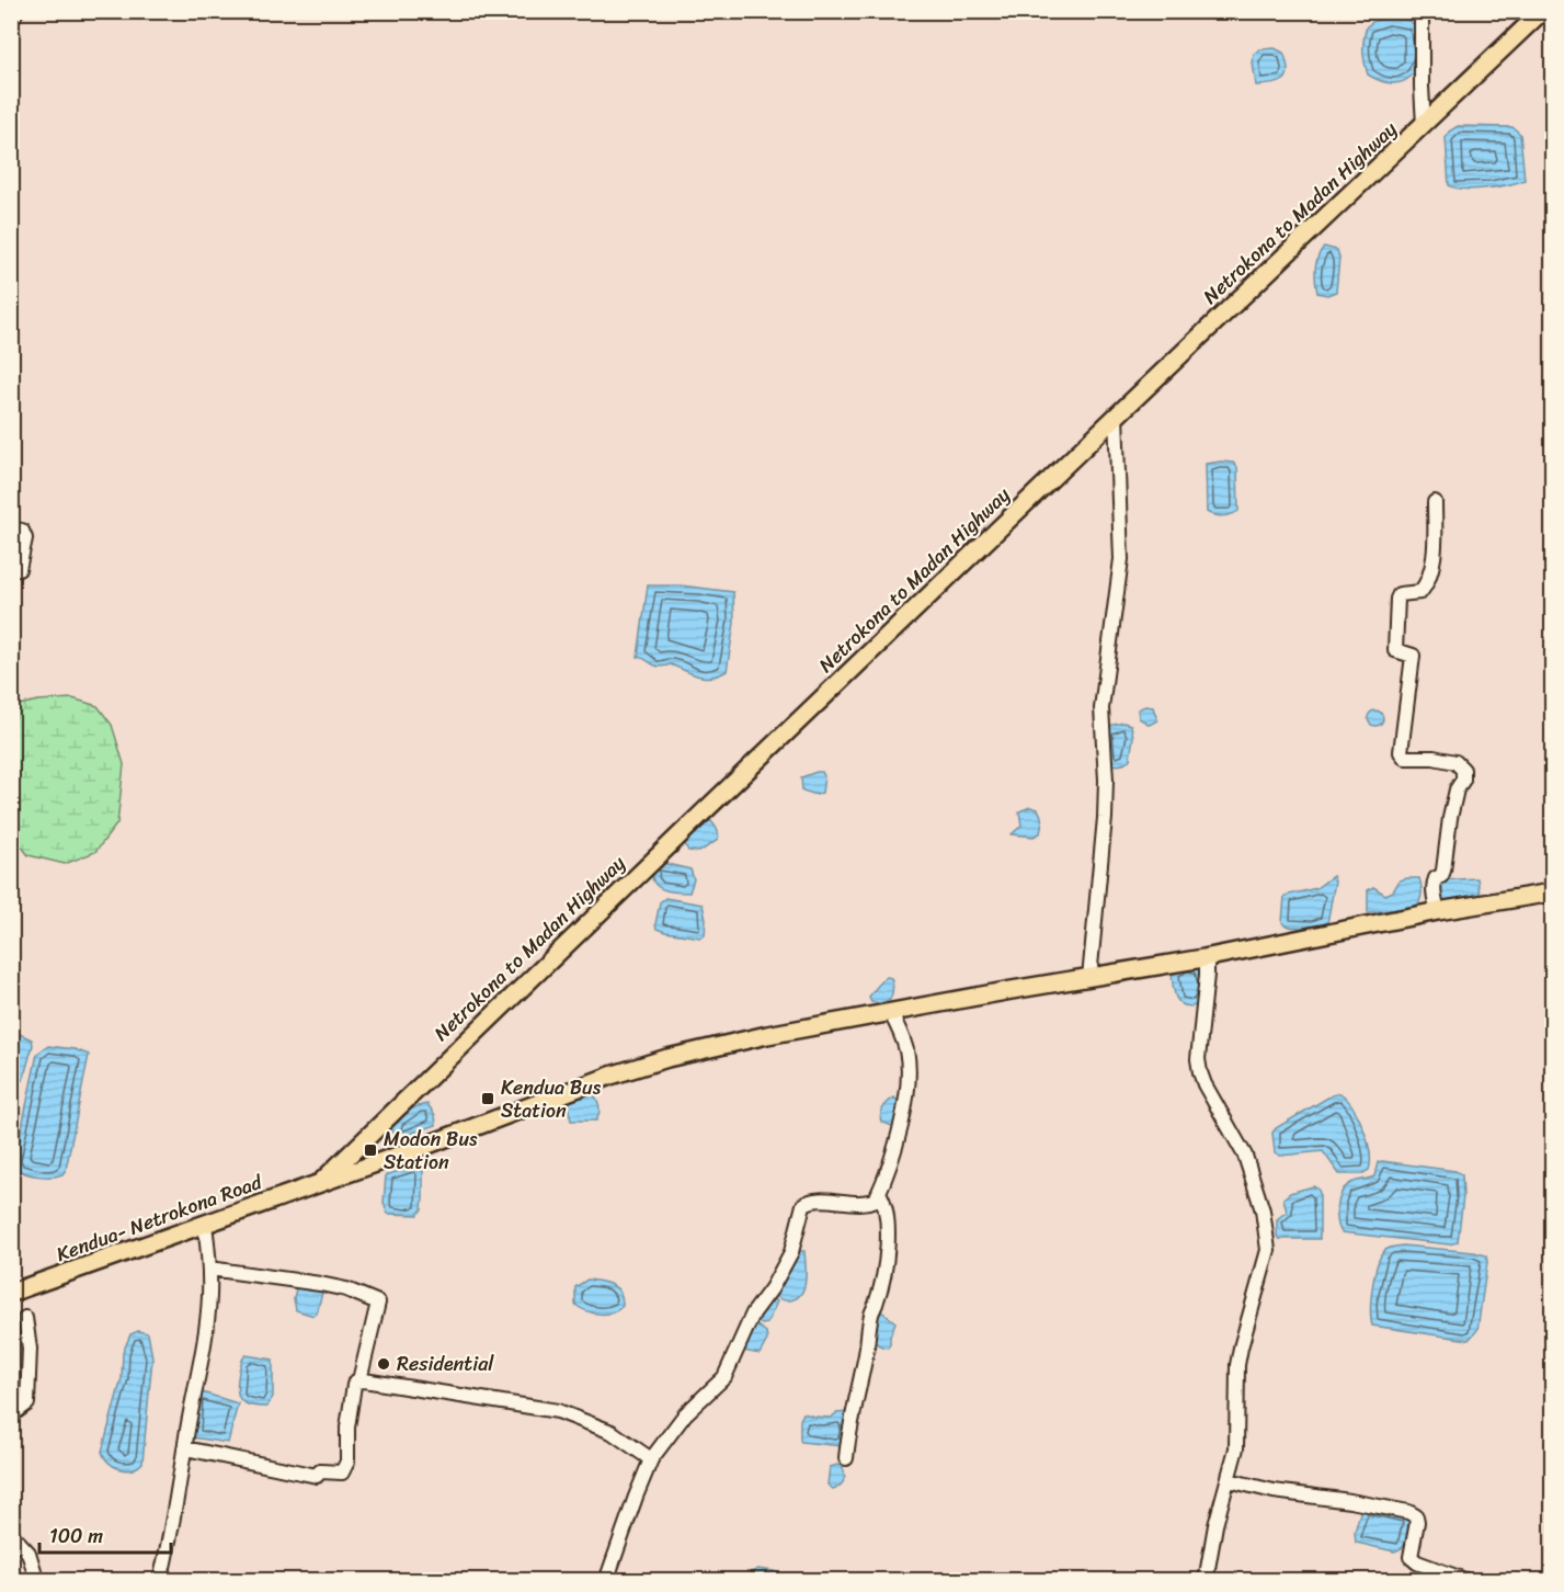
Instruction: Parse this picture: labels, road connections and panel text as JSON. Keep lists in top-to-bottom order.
{
  "streets": {
    "main road": ["Netrokona to Madan Highway", "Kendua- Netrokona Road"]
  },
  "crossings": [
    ["Netrokona to Madan Highway", "Kendua- Netrokona Road"]
  ],
  "places": {
    "transit": ["Kendua Bus Station", "Modon Bus Station"],
    "other": ["Residential"]
  },
  "scale_bar": "100 m"
}
